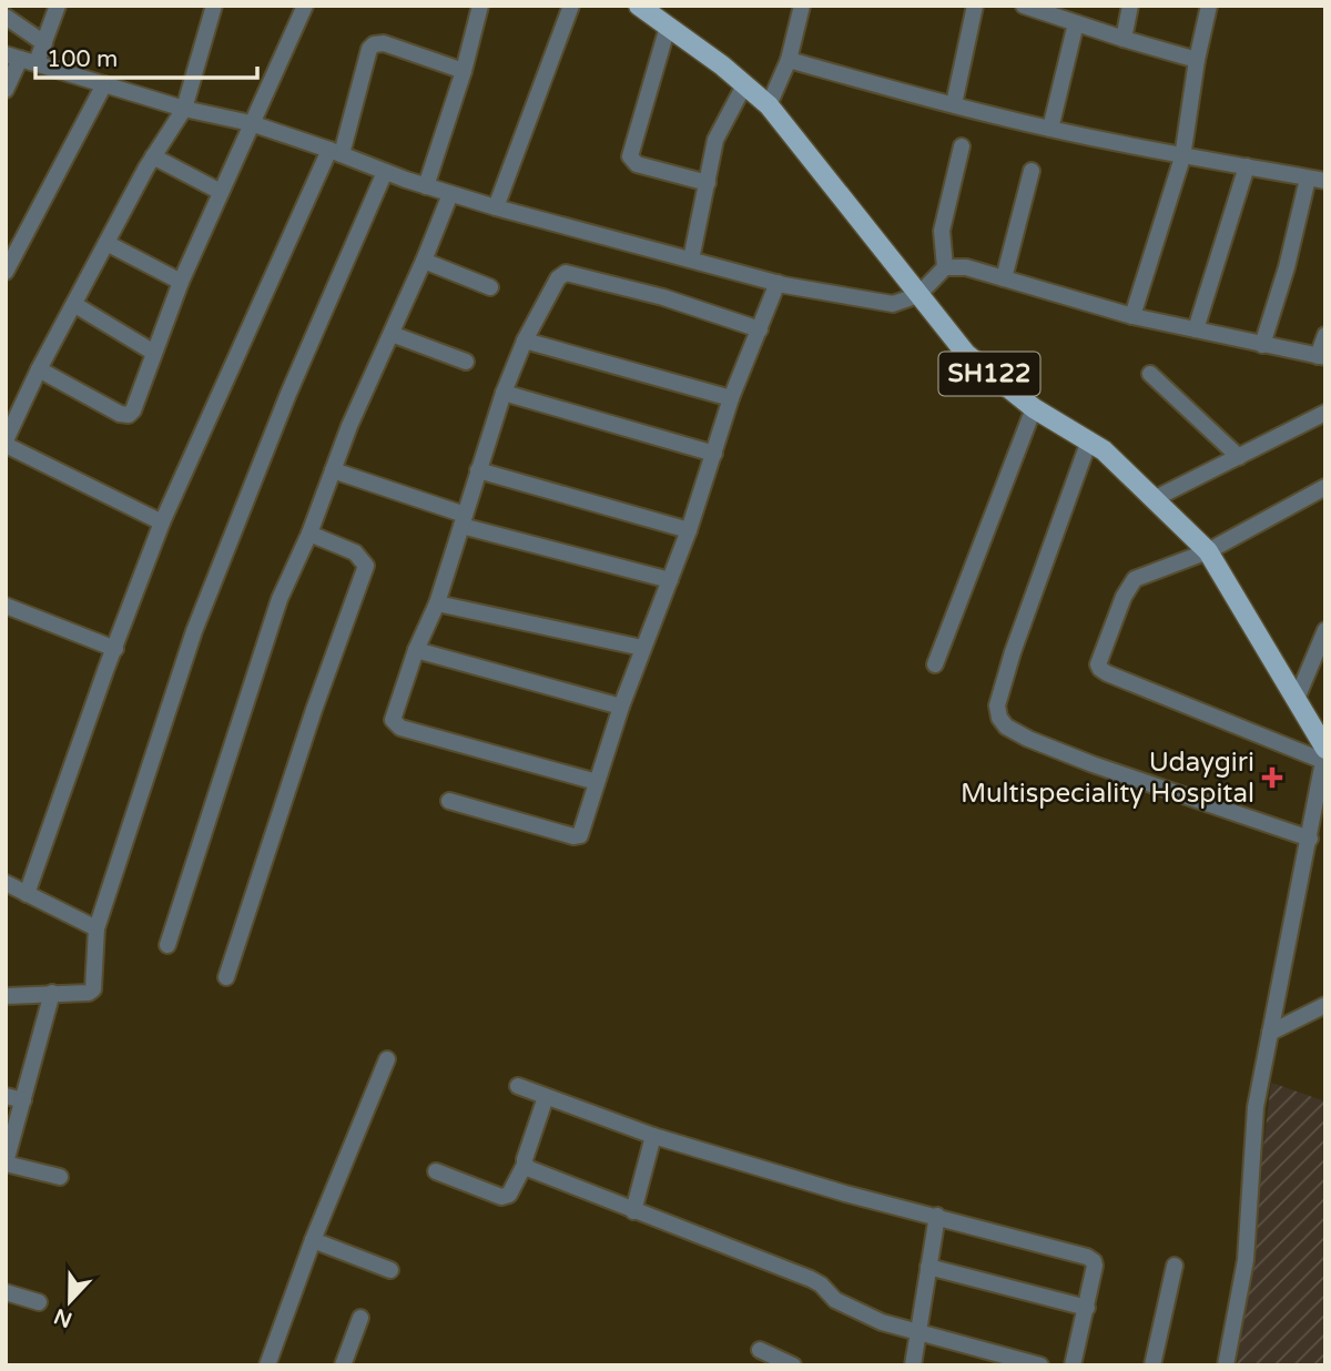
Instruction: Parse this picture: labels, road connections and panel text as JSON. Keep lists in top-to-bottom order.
{
  "streets": {
    "main road": ["SH122"]
  },
  "places": {
    "health": ["Udaygiri Multispeciality Hospital"]
  },
  "scale_bar": "100 m",
  "north": "bottom"
}
